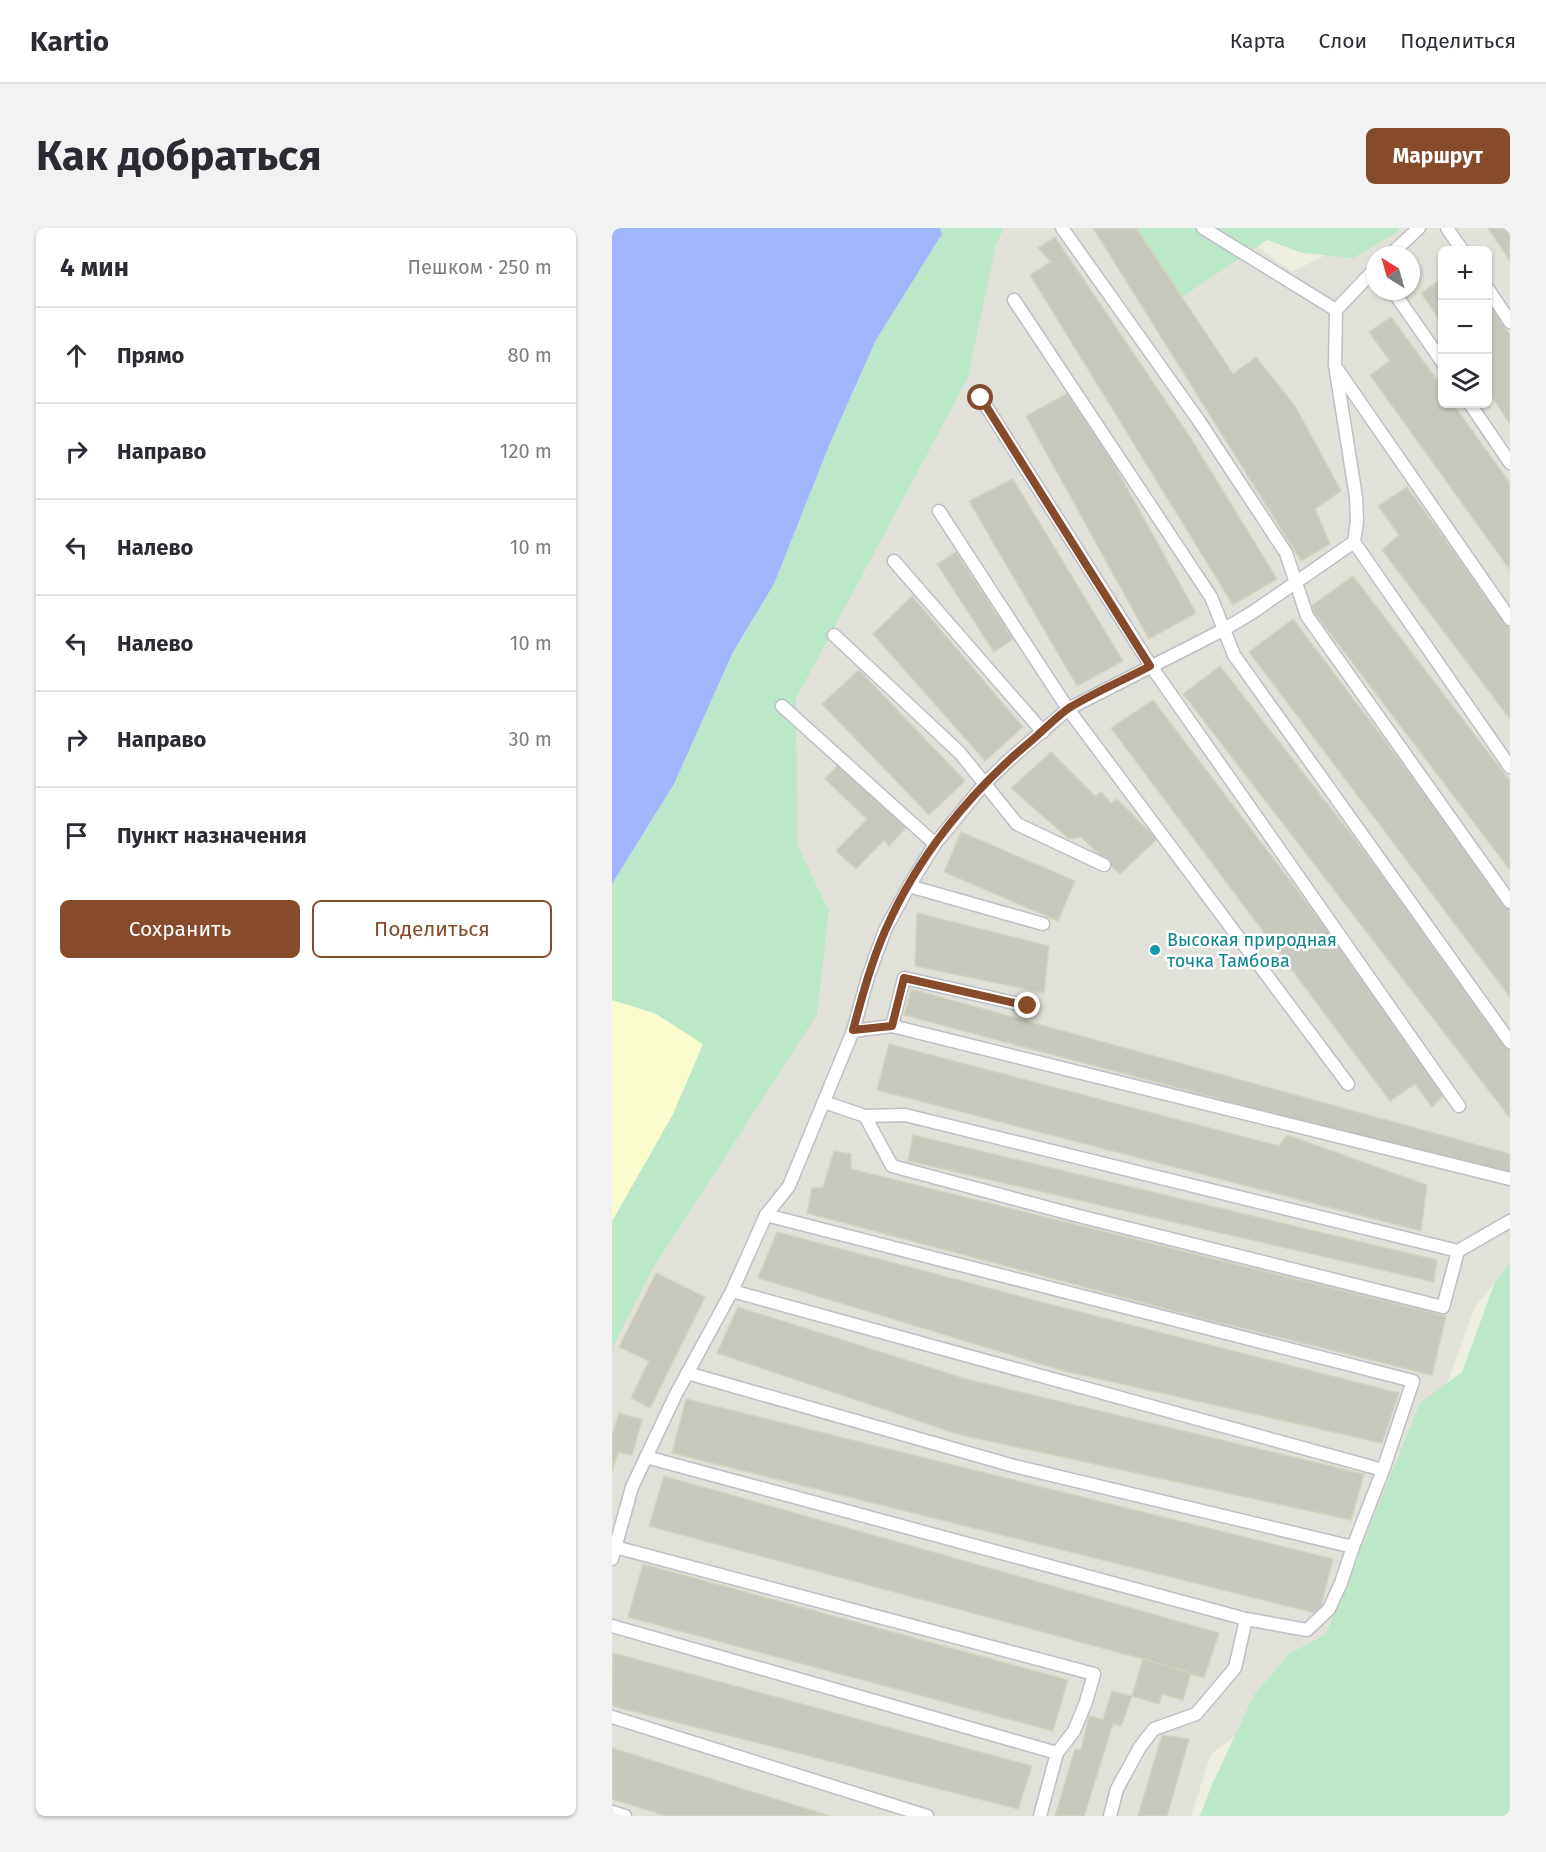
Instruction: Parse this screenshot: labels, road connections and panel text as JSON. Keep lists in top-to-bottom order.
{
  "places": ["Высокая природная точка Тамбова"],
  "north": "top left",
  "page": {
    "header": "Kartio",
    "nav": ["Карта", "Слои", "Поделиться"],
    "buttons": [
      "Маршрут",
      ["Сохранить", "Поделиться"]
    ],
    "title": "Как добраться",
    "heading": ["4 мин", "Пешком · 250 m"],
    "map_buttons": ["+", "−"],
    "list": [
      ["Прямо", "80 m"],
      ["Направо", "120 m"],
      ["Налево", "10 m"],
      ["Налево", "10 m"],
      ["Направо", "30 m"],
      "Пункт назначения"
    ]
  }
}
